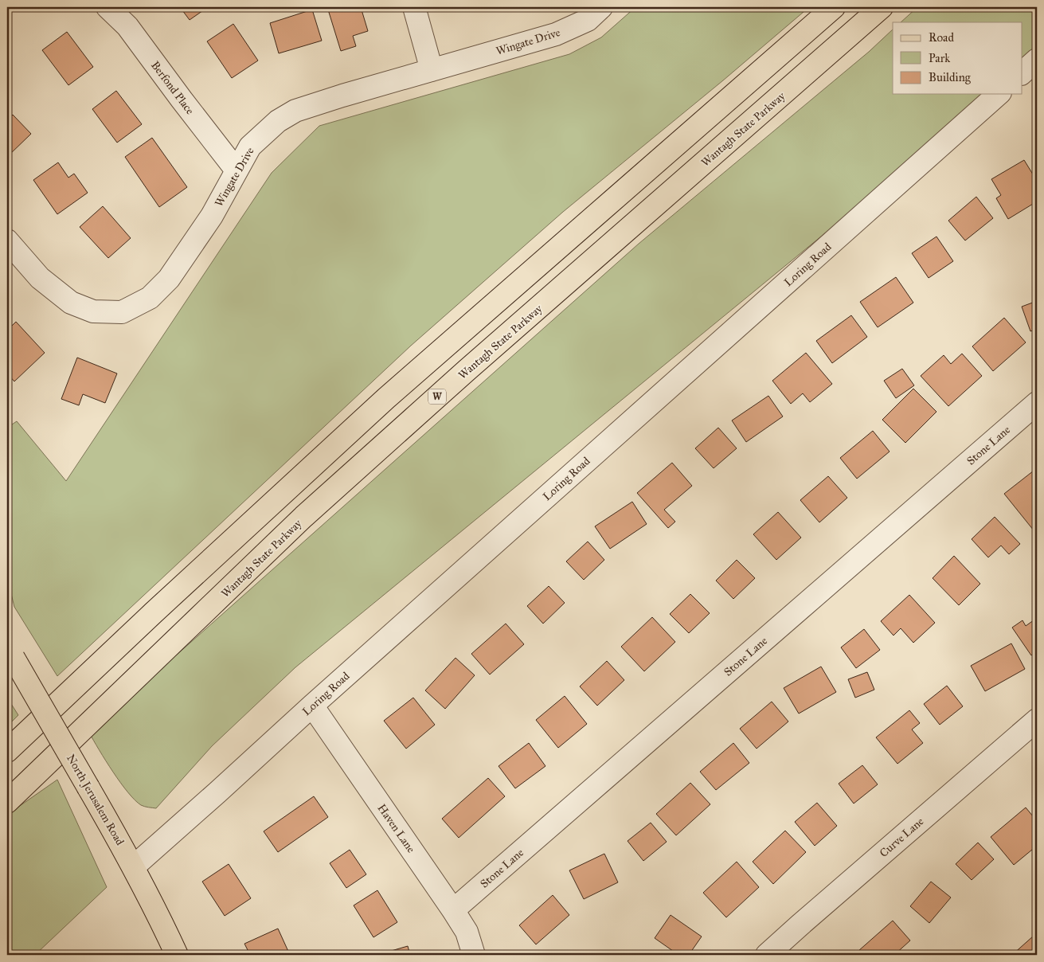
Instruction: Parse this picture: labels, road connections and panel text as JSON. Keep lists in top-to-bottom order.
{
  "streets": {
    "main road": ["Wantagh State Parkway", "W", "North Jerusalem Road"],
    "street": [
      "Wingate Drive",
      "Berfond Place",
      "Loring Road",
      "Stone Lane",
      "Haven Lane",
      "Curve Lane"
    ]
  },
  "crossings": [
    ["Wingate Drive", "Berfond Place"],
    ["Loring Road", "North Jerusalem Road"],
    ["Loring Road", "Haven Lane"],
    ["Stone Lane", "Haven Lane"]
  ],
  "legend": ["Road", "Park", "Building"]
}
